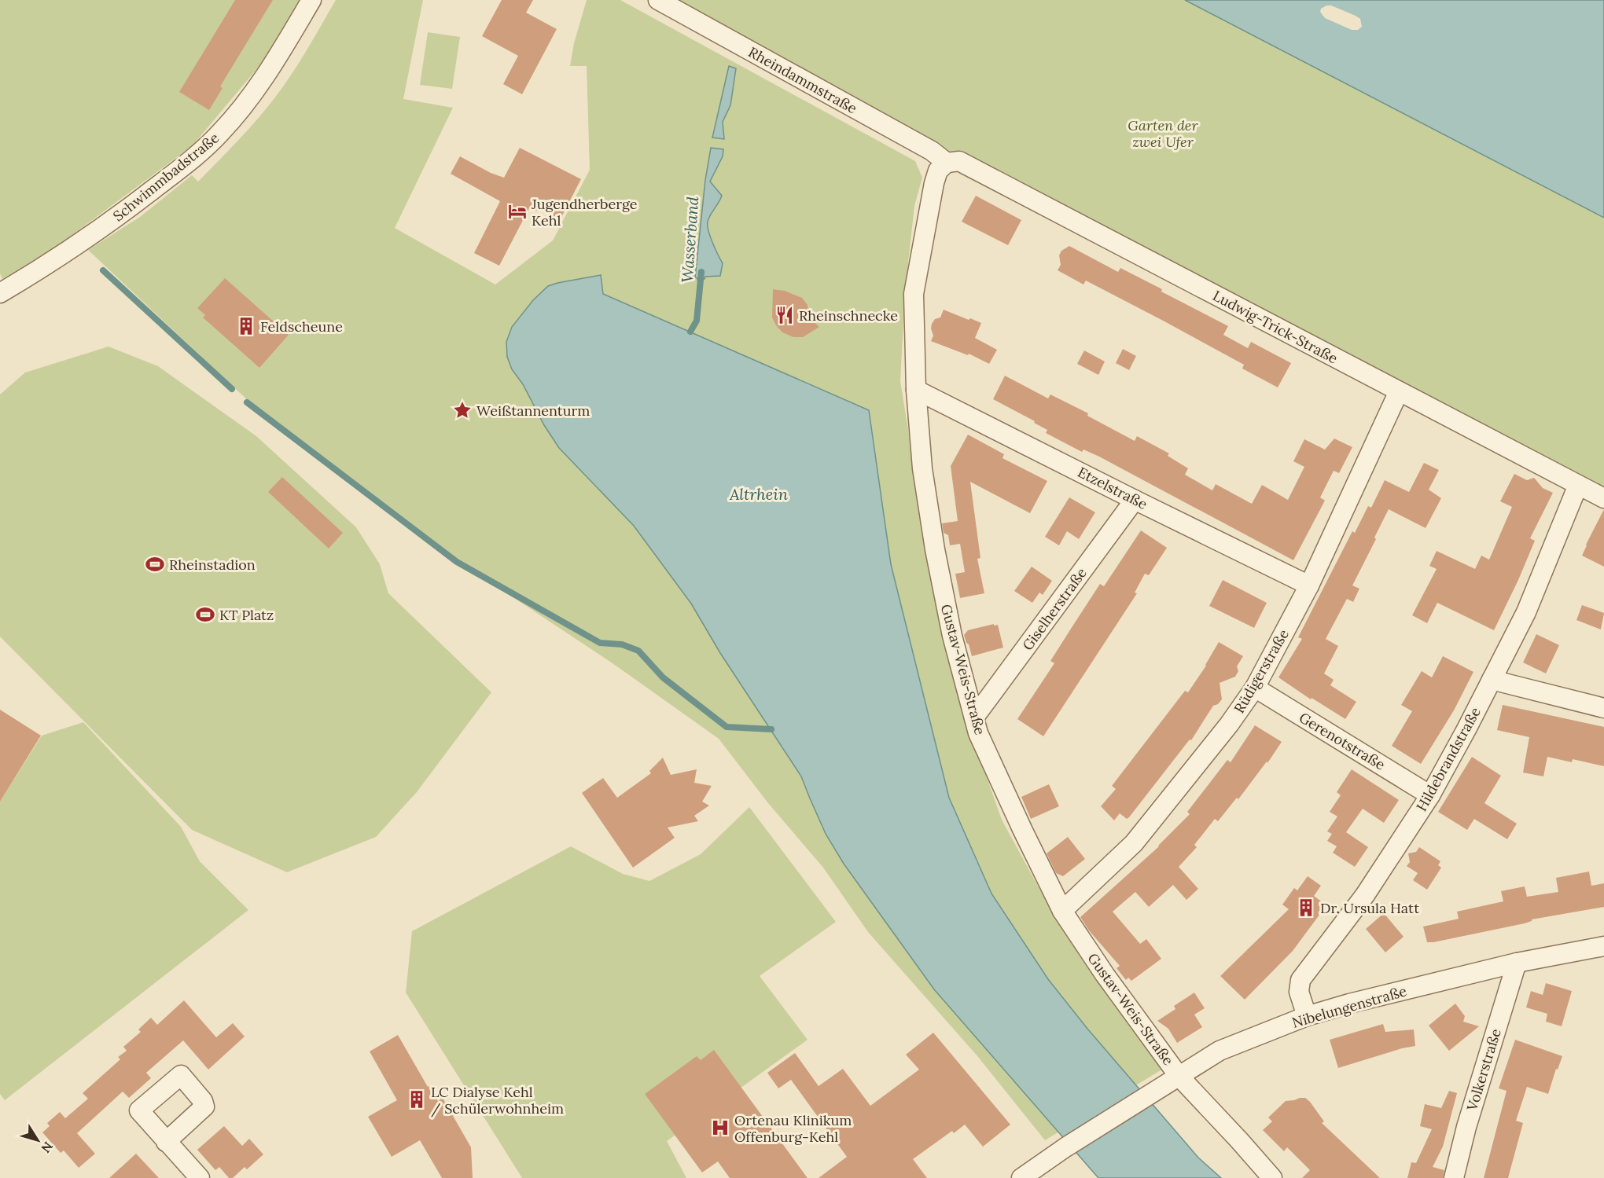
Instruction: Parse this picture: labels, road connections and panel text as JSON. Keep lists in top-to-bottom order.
{
  "streets": {
    "street": [
      "Rheindammstraße",
      "Schwimmbadstraße",
      "Ludwig-Trick-Straße",
      "Etzelstraße",
      "Giselherstraße",
      "Gustav-Weis-Straße",
      "Rüdigerstraße",
      "Gerenotstraße",
      "Hildebrandstraße",
      "Nibelungenstraße",
      "Volkerstraße"
    ]
  },
  "crossings": [
    ["Rheindammstraße", "Ludwig-Trick-Straße"],
    ["Rheindammstraße", "Gustav-Weis-Straße"],
    ["Ludwig-Trick-Straße", "Gustav-Weis-Straße"],
    ["Ludwig-Trick-Straße", "Rüdigerstraße"],
    ["Ludwig-Trick-Straße", "Hildebrandstraße"],
    ["Etzelstraße", "Giselherstraße"],
    ["Etzelstraße", "Gustav-Weis-Straße"],
    ["Etzelstraße", "Rüdigerstraße"],
    ["Giselherstraße", "Gustav-Weis-Straße"],
    ["Gustav-Weis-Straße", "Rüdigerstraße"],
    ["Gustav-Weis-Straße", "Nibelungenstraße"],
    ["Rüdigerstraße", "Gerenotstraße"],
    ["Gerenotstraße", "Hildebrandstraße"],
    ["Hildebrandstraße", "Nibelungenstraße"],
    ["Nibelungenstraße", "Volkerstraße"]
  ],
  "water": ["Wasserband", "Altrhein"],
  "parks": ["Garten der zwei Ufer"],
  "places": {
    "hotel": ["Jugendherberge Kehl"],
    "restaurant": ["Rheinschnecke"],
    "building": ["Feldscheune", "Dr. Ursula Hatt", "LC Dialyse Kehl / Schülerwohnheim"],
    "place": ["Weißtannenturm"],
    "sports": ["Rheinstadion", "KT Platz"],
    "hospital": ["Ortenau Klinikum Offenburg-Kehl"]
  },
  "north": "bottom right"
}
